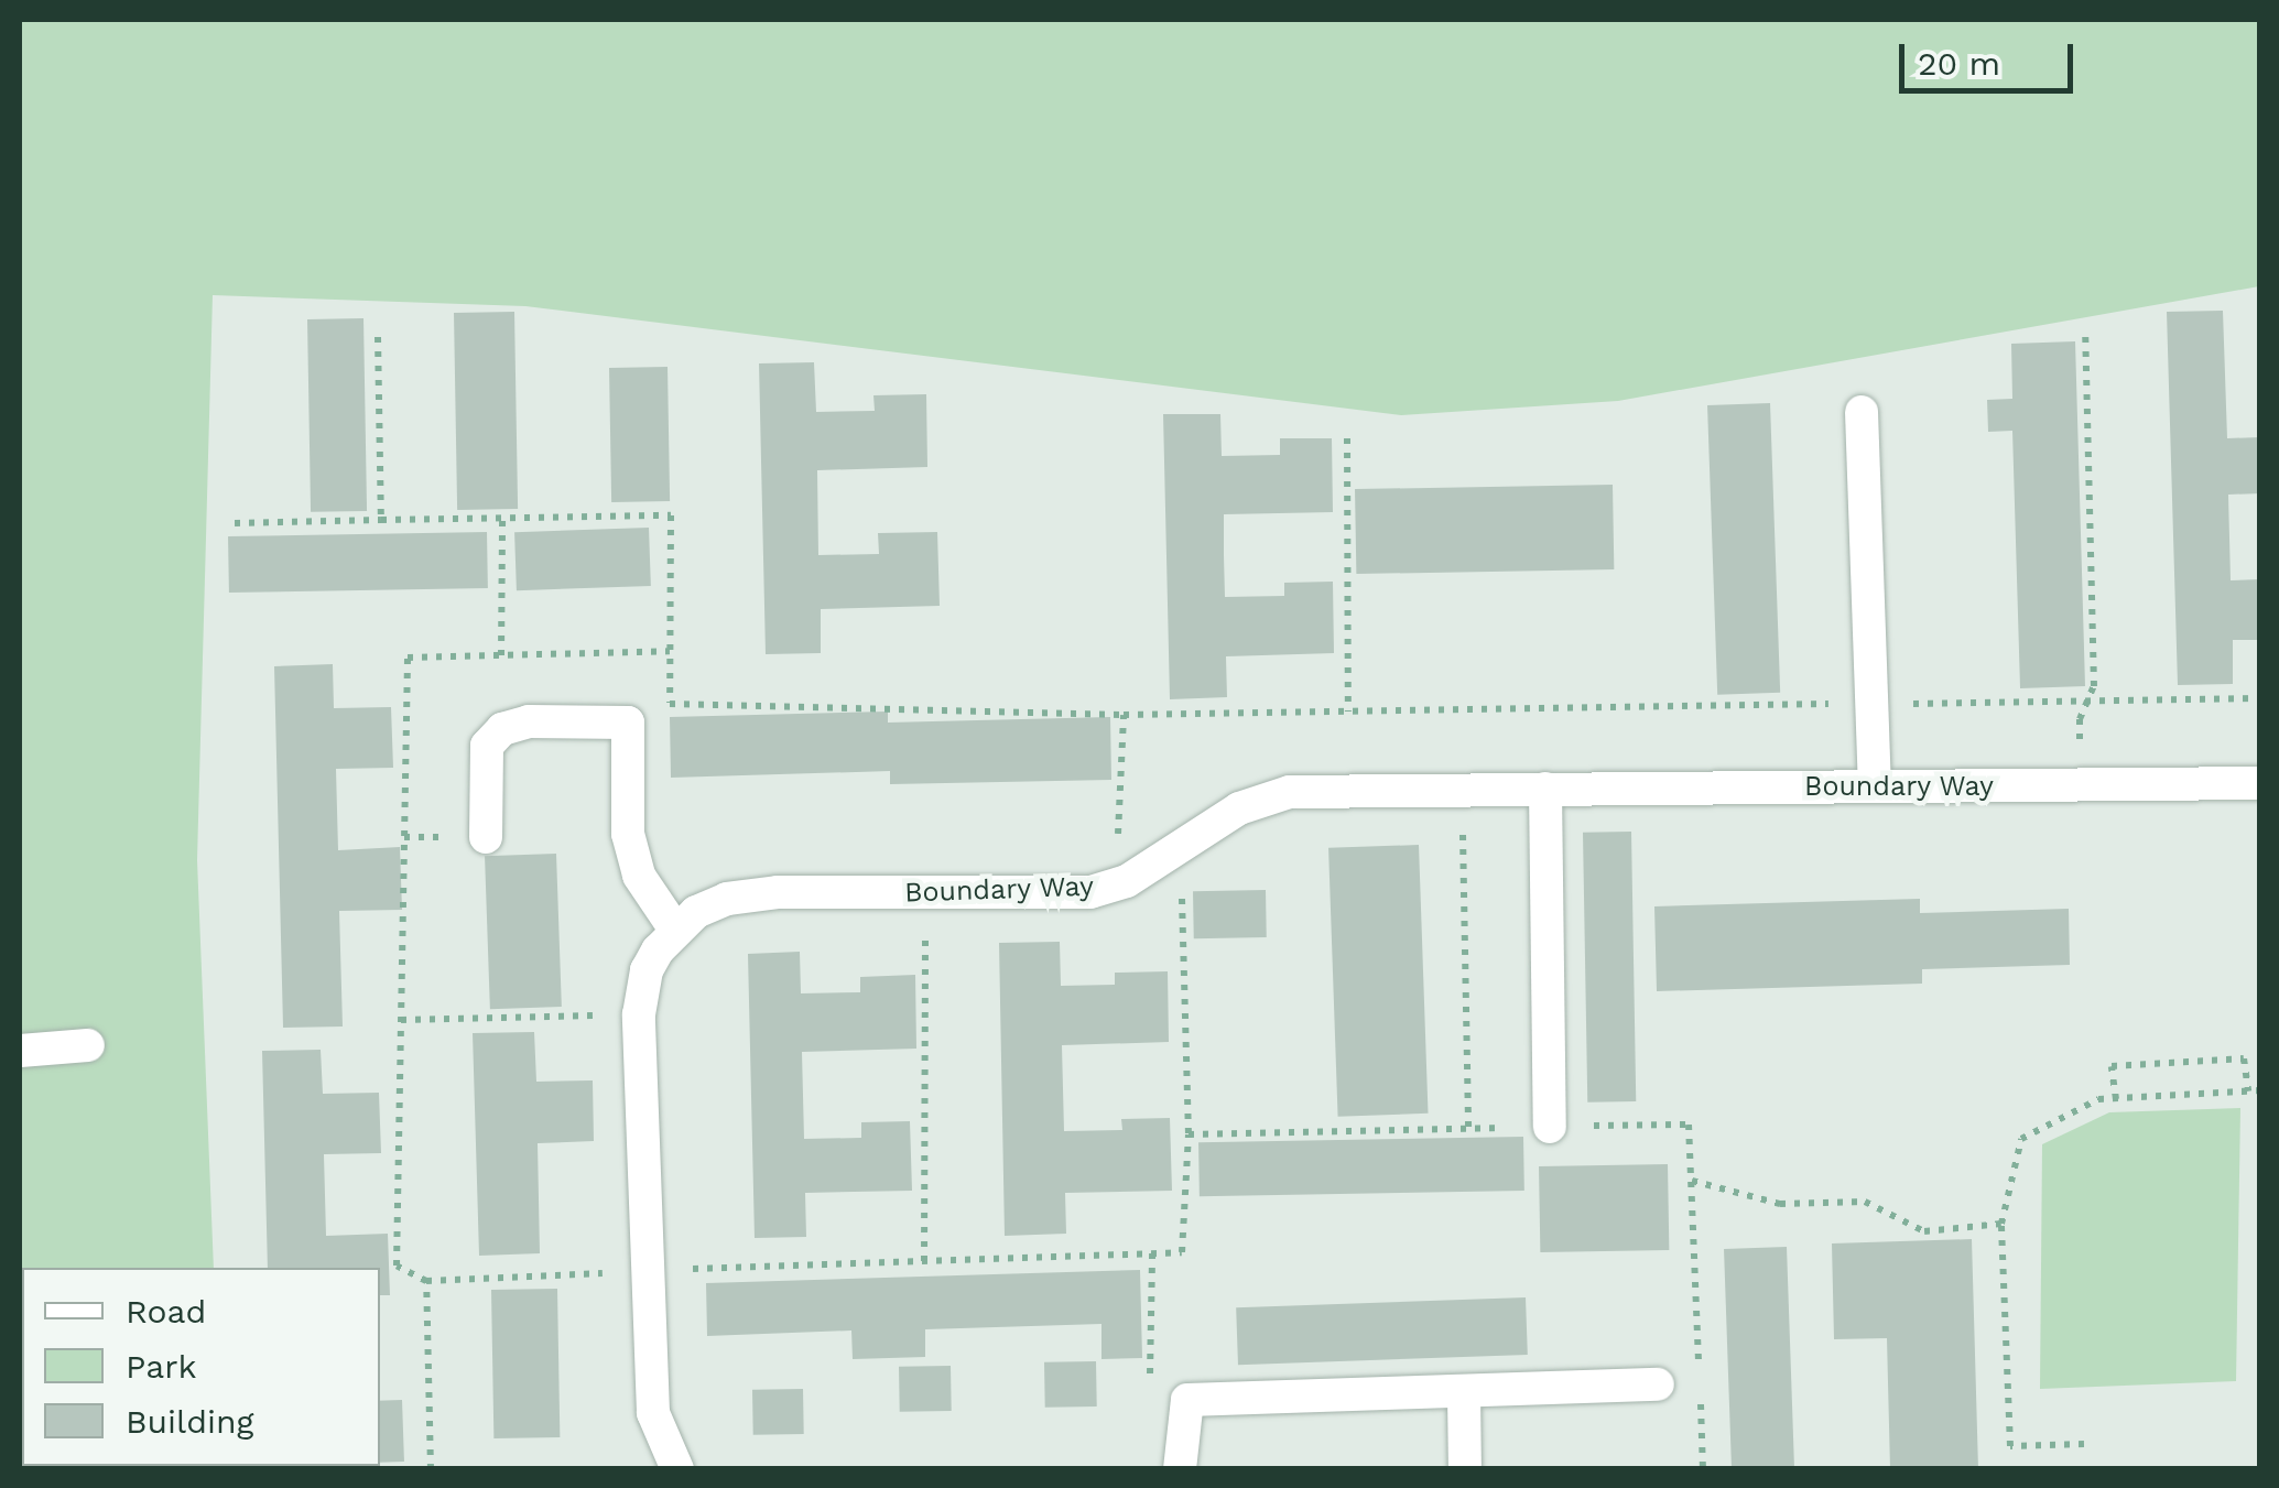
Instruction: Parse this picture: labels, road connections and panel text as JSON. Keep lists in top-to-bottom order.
{
  "streets": {
    "street": ["Boundary Way"]
  },
  "legend": ["Road", "Park", "Building"],
  "scale_bar": "20 m"
}
